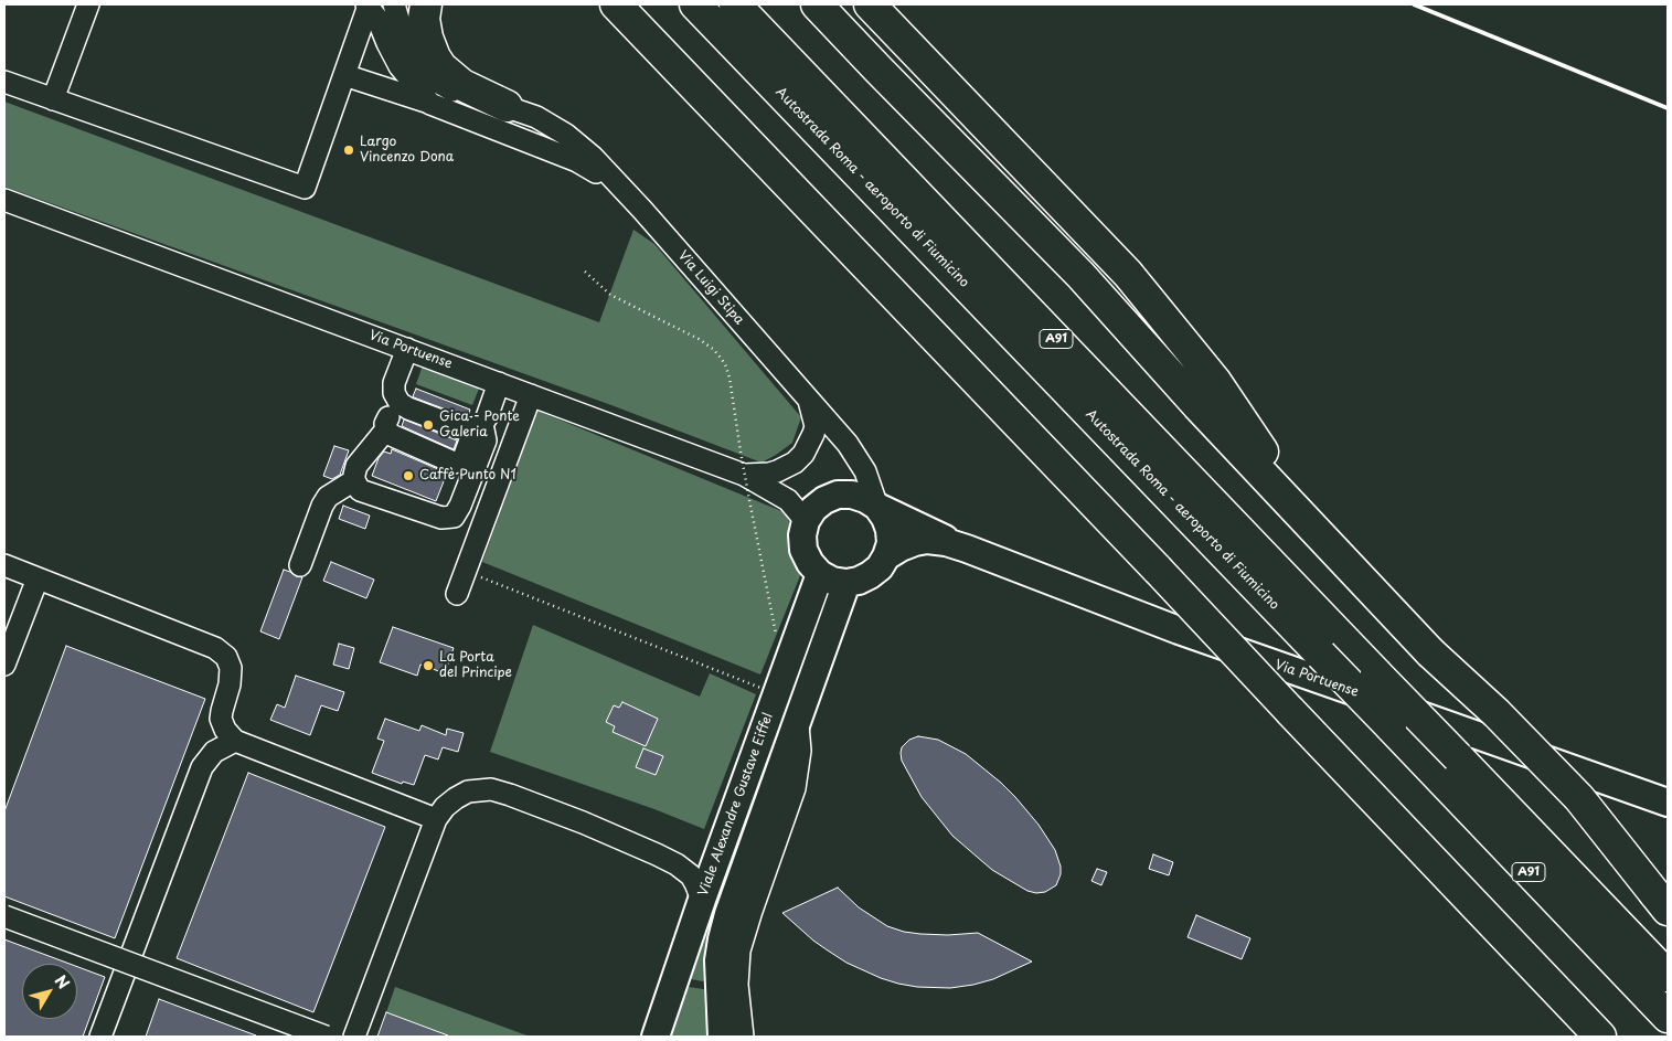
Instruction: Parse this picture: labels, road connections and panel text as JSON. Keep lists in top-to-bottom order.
{
  "streets": {
    "highway": ["Autostrada Roma - aeroporto di Fiumicino", "A91"],
    "main road": ["Via Portuense", "Viale Alexandre Gustave Eiffel"],
    "street": ["Via Luigi Stipa"]
  },
  "crossings": [
    ["Via Luigi Stipa", "Via Portuense"],
    ["Via Luigi Stipa", "Viale Alexandre Gustave Eiffel"],
    ["Via Portuense", "Viale Alexandre Gustave Eiffel"]
  ],
  "places": [
    "Largo Vincenzo Dona",
    "Gica - Ponte Galeria",
    "Caffè Punto N1",
    "La Porta del Principe"
  ],
  "north": "top right"
}
